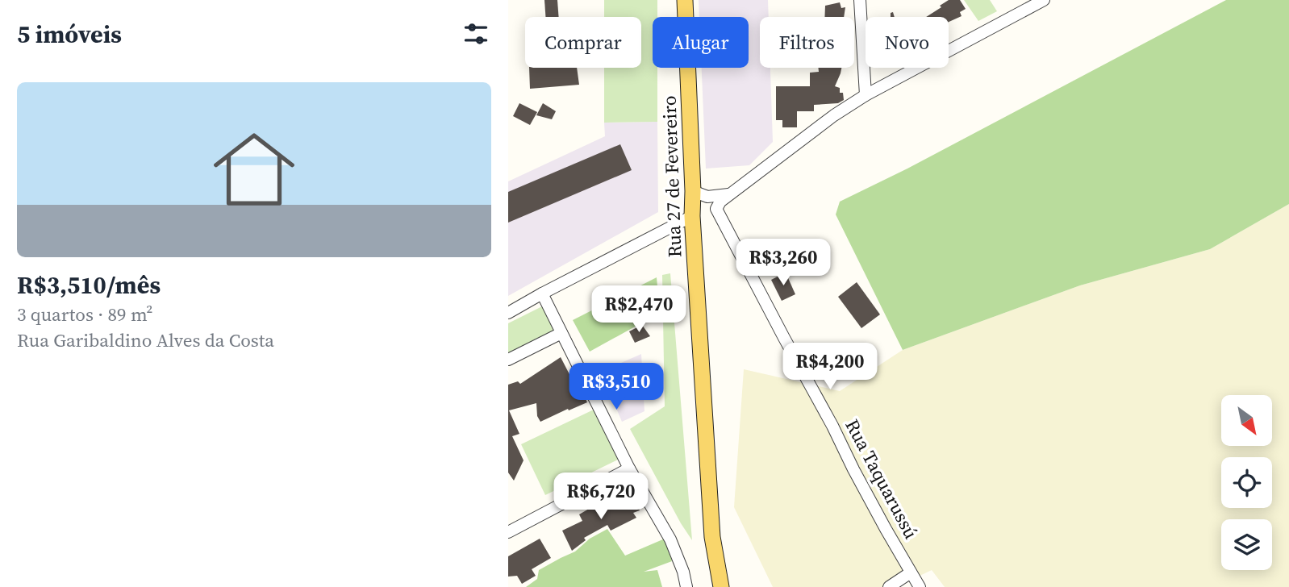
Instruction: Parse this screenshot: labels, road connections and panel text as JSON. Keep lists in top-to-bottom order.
{
  "streets": {
    "main road": ["Rua 27 de Fevereiro"],
    "street": ["Rua Taquarussú"]
  },
  "north": "bottom right",
  "page": {
    "heading": "5 imóveis",
    "chip": [
      "Comprar",
      "Alugar",
      "Filtros",
      "Novo"
    ],
    "list": [
      {
        "name": "R$3,510/mês",
        "note": "3 quartos · 89 m² · Rua Garibaldino Alves da Costa"
      }
    ],
    "price": [
      "R$3,260",
      "R$2,470",
      "R$4,200",
      "R$3,510",
      "R$6,720"
    ]
  }
}
